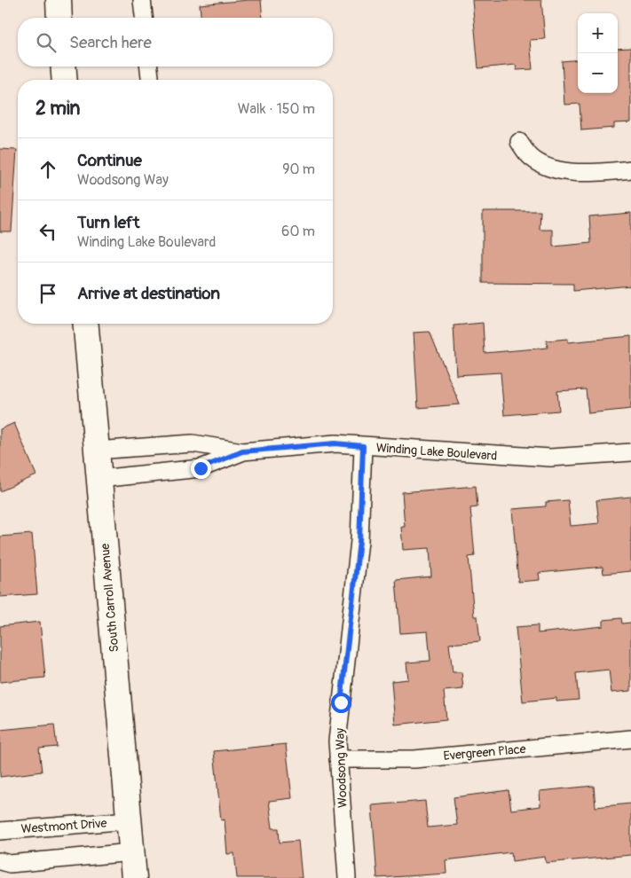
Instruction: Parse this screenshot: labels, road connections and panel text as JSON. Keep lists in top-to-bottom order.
{
  "streets": {
    "main road": ["South Carroll Avenue"],
    "street": [
      "Winding Lake Boulevard",
      "Evergreen Place",
      "Woodsong Way",
      "Westmont Drive"
    ]
  },
  "crossings": [
    ["Winding Lake Boulevard", "South Carroll Avenue"],
    ["Winding Lake Boulevard", "Woodsong Way"],
    ["South Carroll Avenue", "Westmont Drive"],
    ["Evergreen Place", "Woodsong Way"]
  ],
  "page": {
    "map_buttons": ["+", "−"],
    "search": "Search here",
    "heading": ["2 min", "Walk · 150 m"],
    "list": [
      ["Continue", "Woodsong Way", "90 m"],
      ["Turn left", "Winding Lake Boulevard", "60 m"],
      "Arrive at destination"
    ]
  }
}
